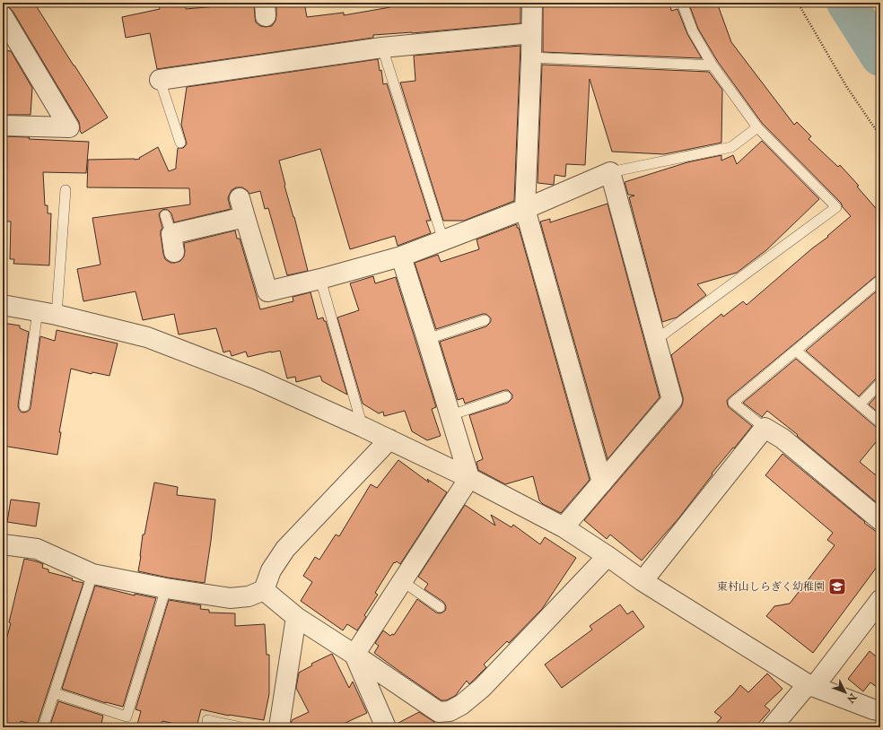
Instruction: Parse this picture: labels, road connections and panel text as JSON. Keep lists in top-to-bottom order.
{
  "places": {
    "school or university": ["東村山しらぎく幼稚園"]
  },
  "north": "bottom right"
}
